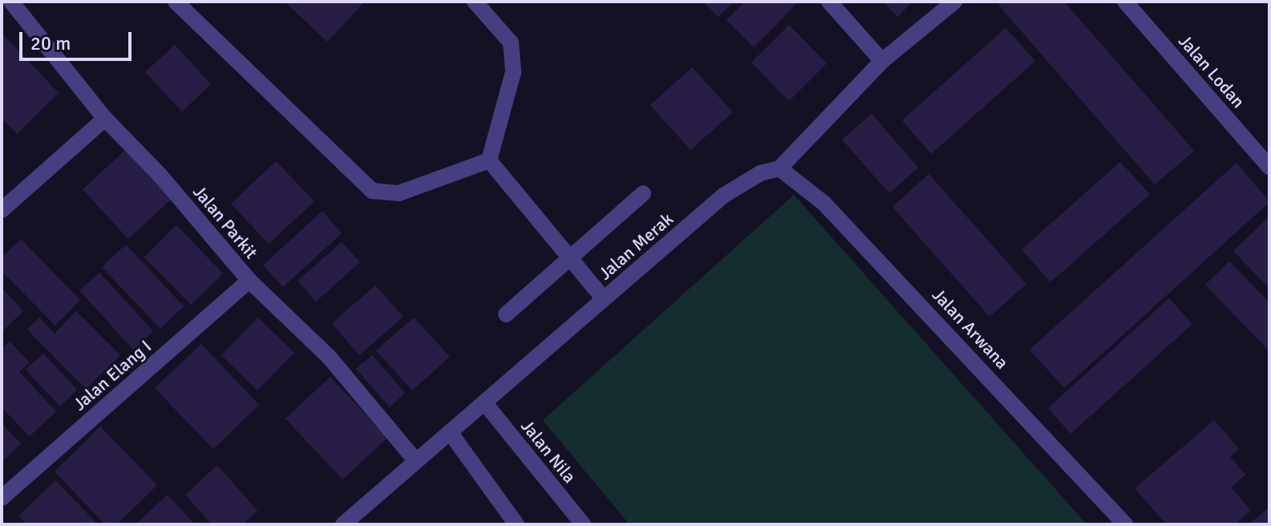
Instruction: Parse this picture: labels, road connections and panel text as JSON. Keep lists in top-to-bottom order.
{
  "streets": {
    "street": [
      "Jalan Lodan",
      "Jalan Parkit",
      "Jalan Merak",
      "Jalan Arwana",
      "Jalan Elang I",
      "Jalan Nila"
    ]
  },
  "crossings": [
    ["Jalan Parkit", "Jalan Merak"],
    ["Jalan Parkit", "Jalan Elang I"],
    ["Jalan Merak", "Jalan Arwana"],
    ["Jalan Merak", "Jalan Nila"]
  ],
  "scale_bar": "20 m"
}
